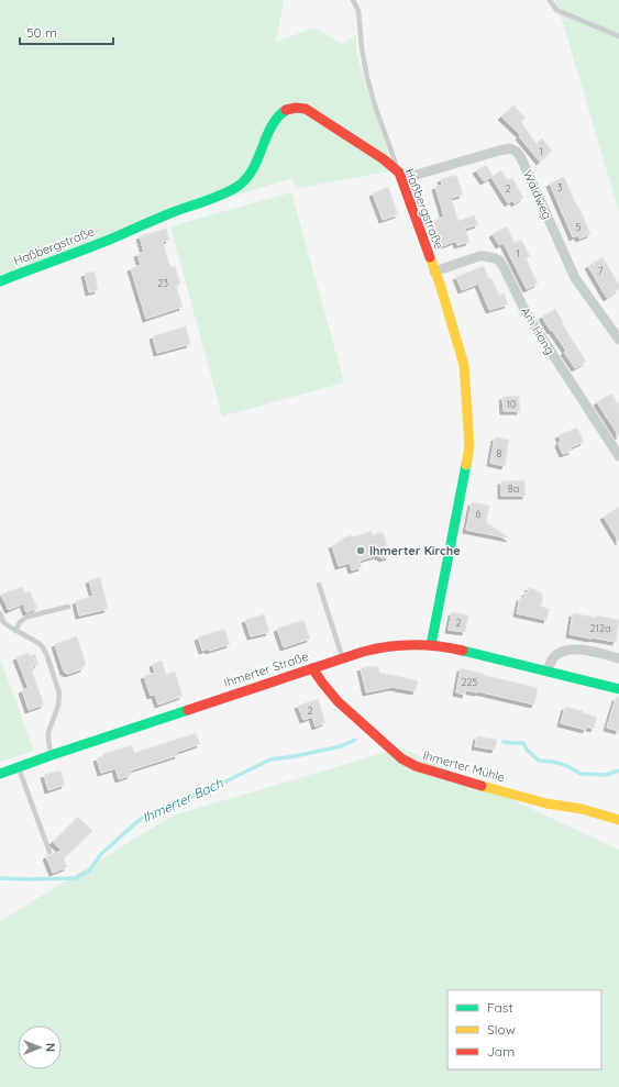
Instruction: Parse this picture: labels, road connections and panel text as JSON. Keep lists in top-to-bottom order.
{
  "streets": {
    "street": [
      "Waldweg",
      "Haßbergstraße",
      "Am Hang",
      "Ihmerter Straße",
      "Ihmerter Mühle"
    ]
  },
  "crossings": [
    ["Waldweg", "Haßbergstraße"],
    ["Haßbergstraße", "Am Hang"],
    ["Haßbergstraße", "Ihmerter Straße"],
    ["Ihmerter Straße", "Ihmerter Mühle"]
  ],
  "water": ["Ihmerter Bach"],
  "places": ["Ihmerter Kirche"],
  "house_numbers": [
    "1",
    "3",
    "2",
    "5",
    "1",
    "7",
    "23",
    "10",
    "8",
    "8a",
    "6",
    "2",
    "212a",
    "225",
    "2"
  ],
  "legend": ["Fast", "Slow", "Jam"],
  "scale_bar": "50 m",
  "north": "right"
}
